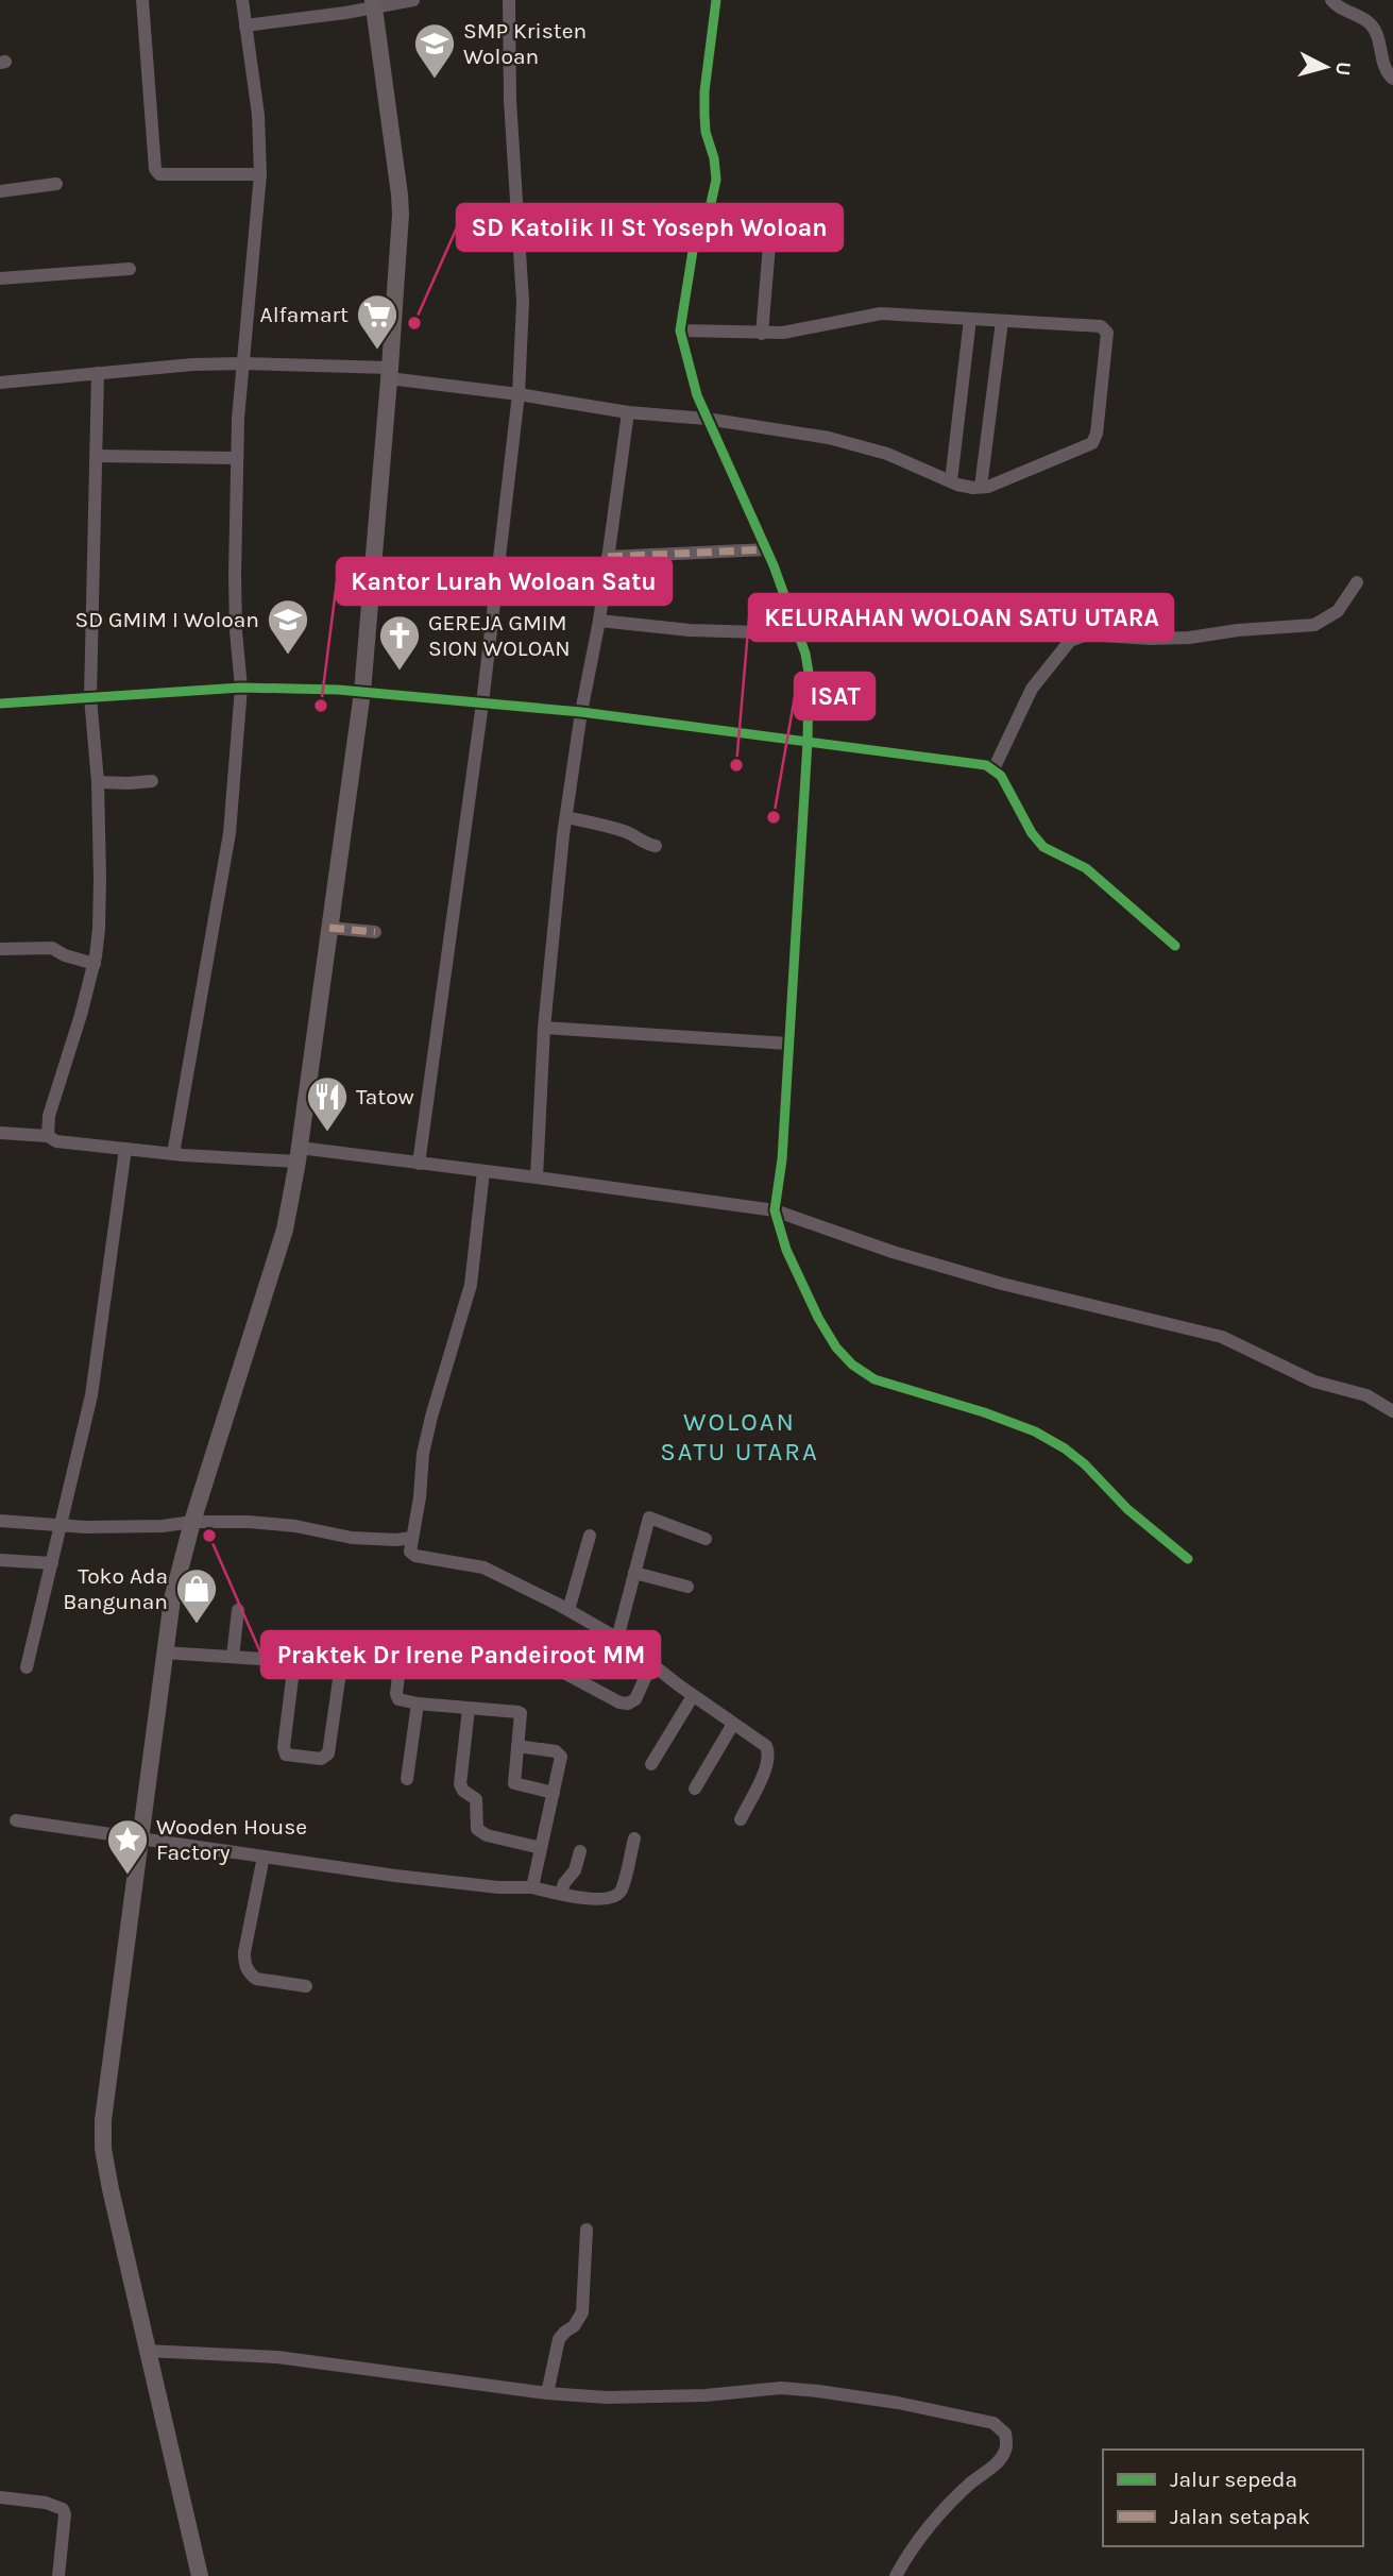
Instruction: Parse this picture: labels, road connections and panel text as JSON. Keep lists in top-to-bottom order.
{
  "districts": ["WOLOAN SATU UTARA"],
  "places": {
    "school or university": ["SMP Kristen Woloan", "SD GMIM I Woloan"],
    "other": [
      "SD Katolik II St Yoseph Woloan",
      "Kantor Lurah Woloan Satu",
      "KELURAHAN WOLOAN SATU UTARA",
      "ISAT",
      "Praktek Dr Irene Pandeiroot MM"
    ],
    "supermarket": ["Alfamart"],
    "church": ["GEREJA GMIM SION WOLOAN"],
    "restaurant": ["Tatow"],
    "shop": ["Toko Ada Bangunan"],
    "place": ["Wooden House Factory"]
  },
  "legend": ["Jalur sepeda", "Jalan setapak"],
  "north": "right"
}
